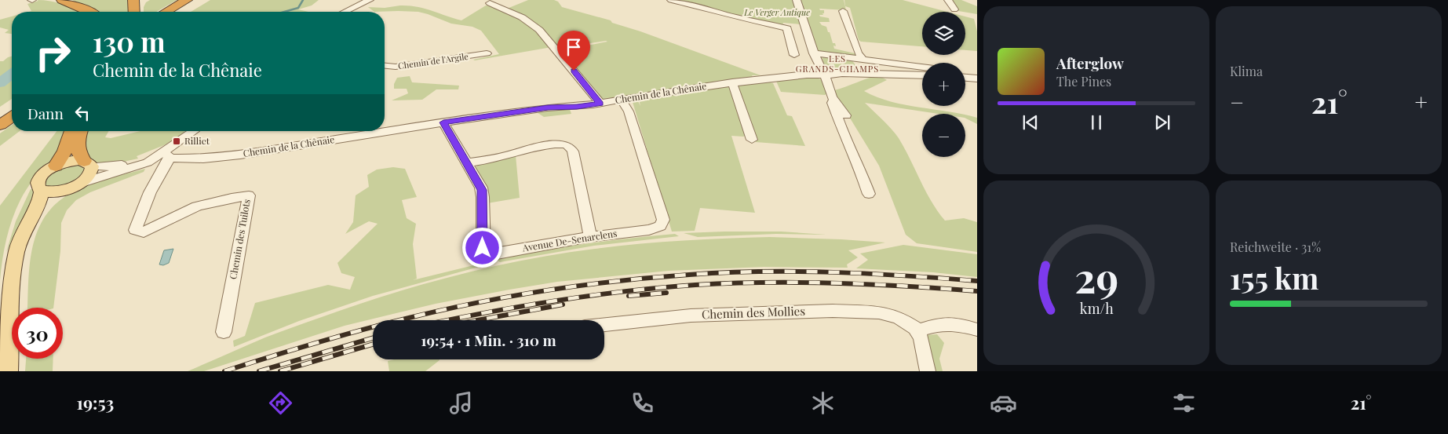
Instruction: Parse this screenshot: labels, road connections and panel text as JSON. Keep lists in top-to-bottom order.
{
  "streets": {
    "street": [
      "Chemin de l'Argile",
      "Chemin de la Chênaie",
      "Chemin des Tuilots",
      "Avenue De-Senarclens",
      "Chemin des Mollies"
    ]
  },
  "crossings": [
    ["Chemin de la Chênaie", "Chemin des Tuilots"],
    ["Chemin de la Chênaie", "Avenue De-Senarclens"]
  ],
  "districts": ["LES GRANDS-CHAMPS"],
  "parks": ["Le Verger Antique"],
  "places": {
    "transit": ["Rilliet"]
  },
  "page": {
    "tile": [
      "Klima",
      ["Reichweite · 31%", "155 km"]
    ],
    "map_buttons": ["+", "−"],
    "turn": ["130 m", "Chemin de la Chênaie"],
    "song": ["Afterglow", "The Pines"],
    "heat": ["−", "21°", "+"],
    "then": "Dann",
    "limit": "30",
    "trip": "19:54 · 1 Min. · 310 m",
    "tabs": ["19:53", "21°"],
    "gauge": ["29", "km/h"]
  }
}
